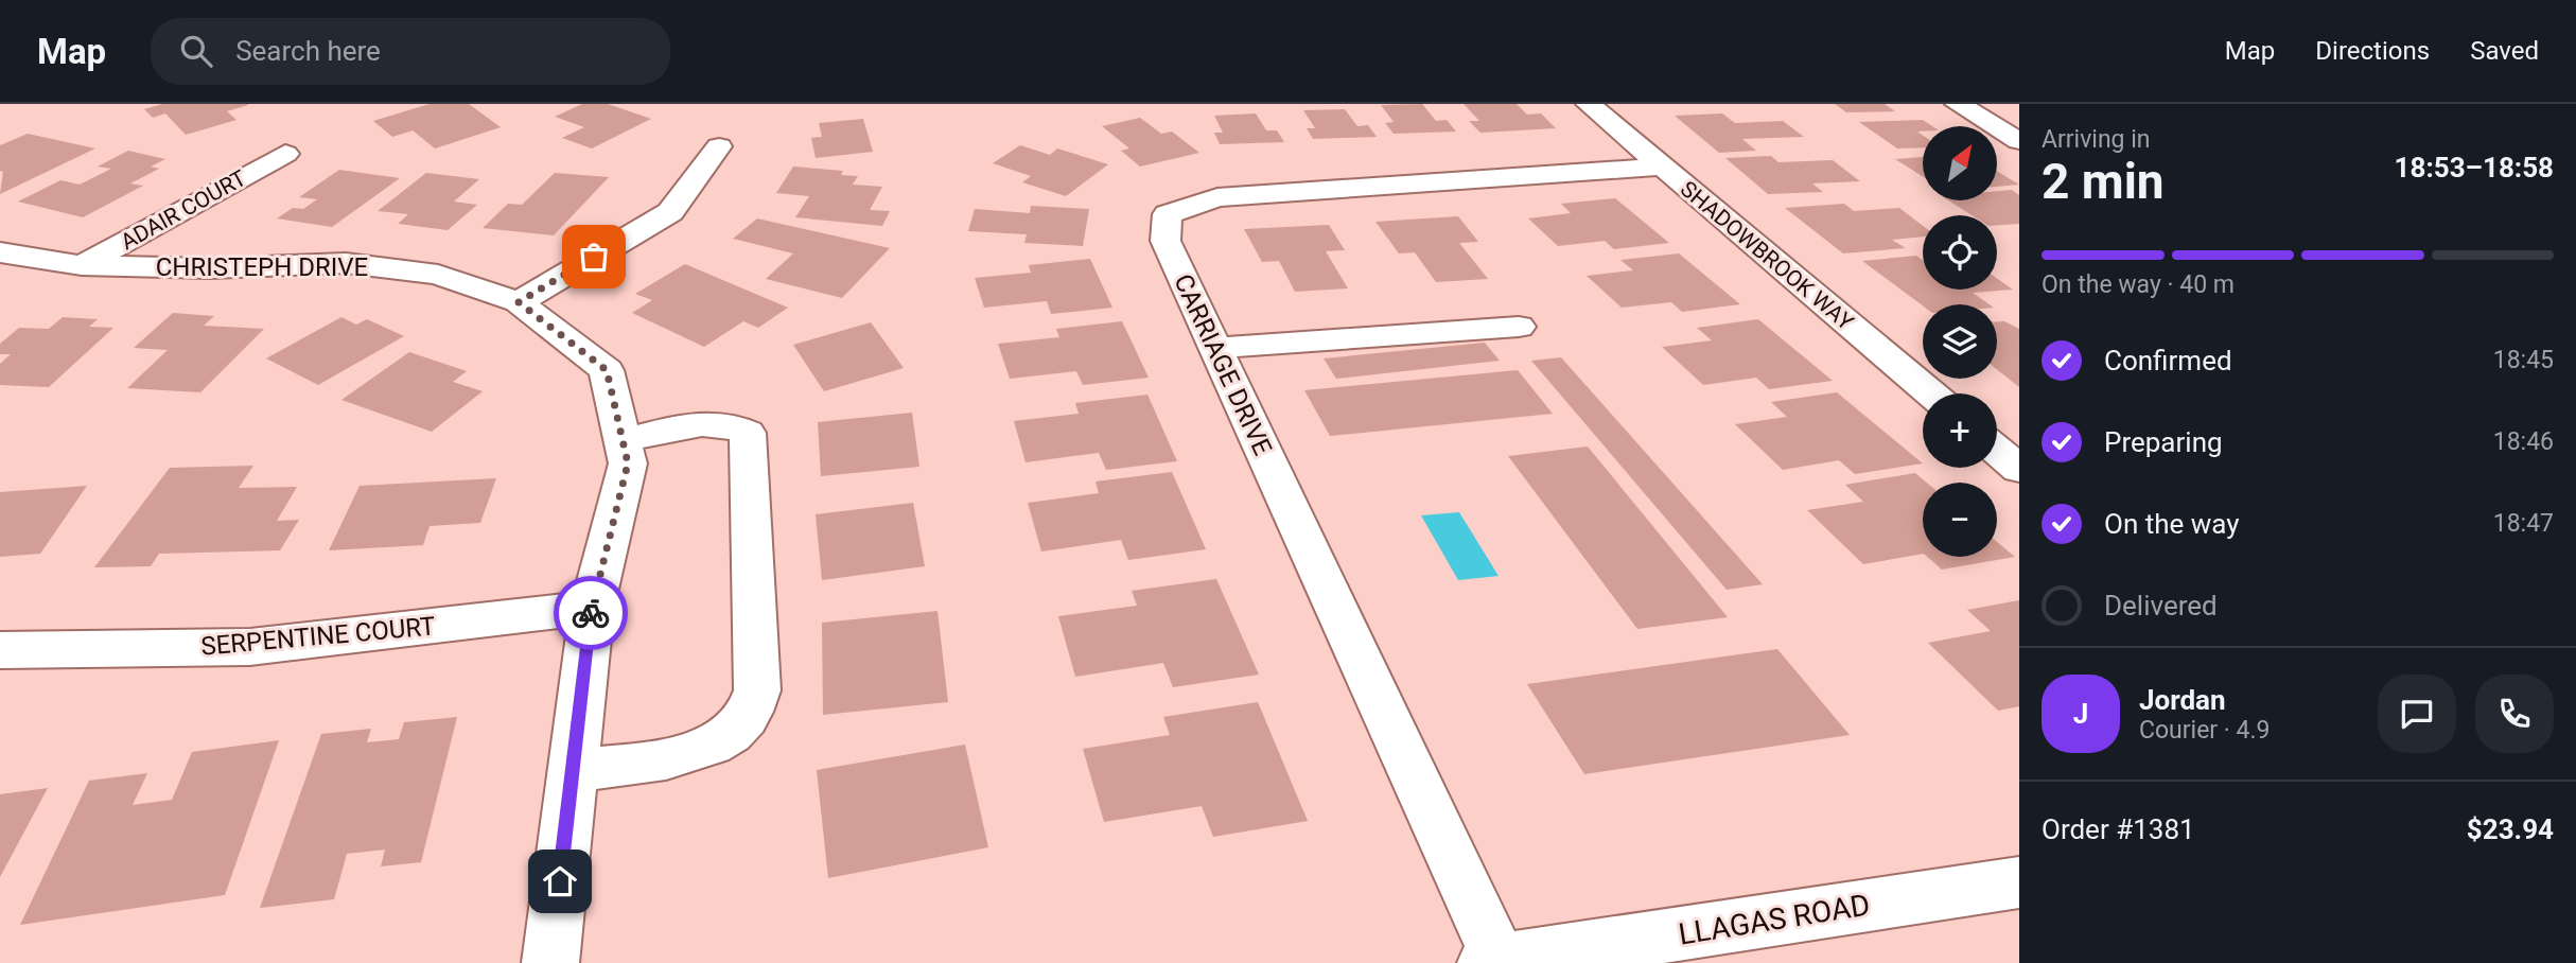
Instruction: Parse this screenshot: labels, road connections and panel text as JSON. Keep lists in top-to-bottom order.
{
  "streets": {
    "street": [
      "ADAIR COURT",
      "SHADOWBROOK WAY",
      "CHRISTEPH DRIVE",
      "CARRIAGE DRIVE",
      "SERPENTINE COURT",
      "LLAGAS ROAD"
    ]
  },
  "crossings": [
    ["ADAIR COURT", "CHRISTEPH DRIVE"],
    ["SHADOWBROOK WAY", "CARRIAGE DRIVE"],
    ["CHRISTEPH DRIVE", "SERPENTINE COURT"],
    ["CARRIAGE DRIVE", "LLAGAS ROAD"]
  ],
  "north": "top right",
  "page": {
    "header": "Map",
    "search": "Search here",
    "nav": ["Map", "Directions", "Saved"],
    "heading": ["2 min", "Arriving in", "18:53–18:58"],
    "panel": [
      "Jordan",
      "Courier · 4.9",
      "Order #1381",
      "$23.94"
    ],
    "map_buttons": ["+", "−"],
    "bar": "On the way · 40 m",
    "list": [
      ["Confirmed", "18:45"],
      ["Preparing", "18:46"],
      ["On the way", "18:47"],
      "Delivered"
    ],
    "round": "J"
  }
}
